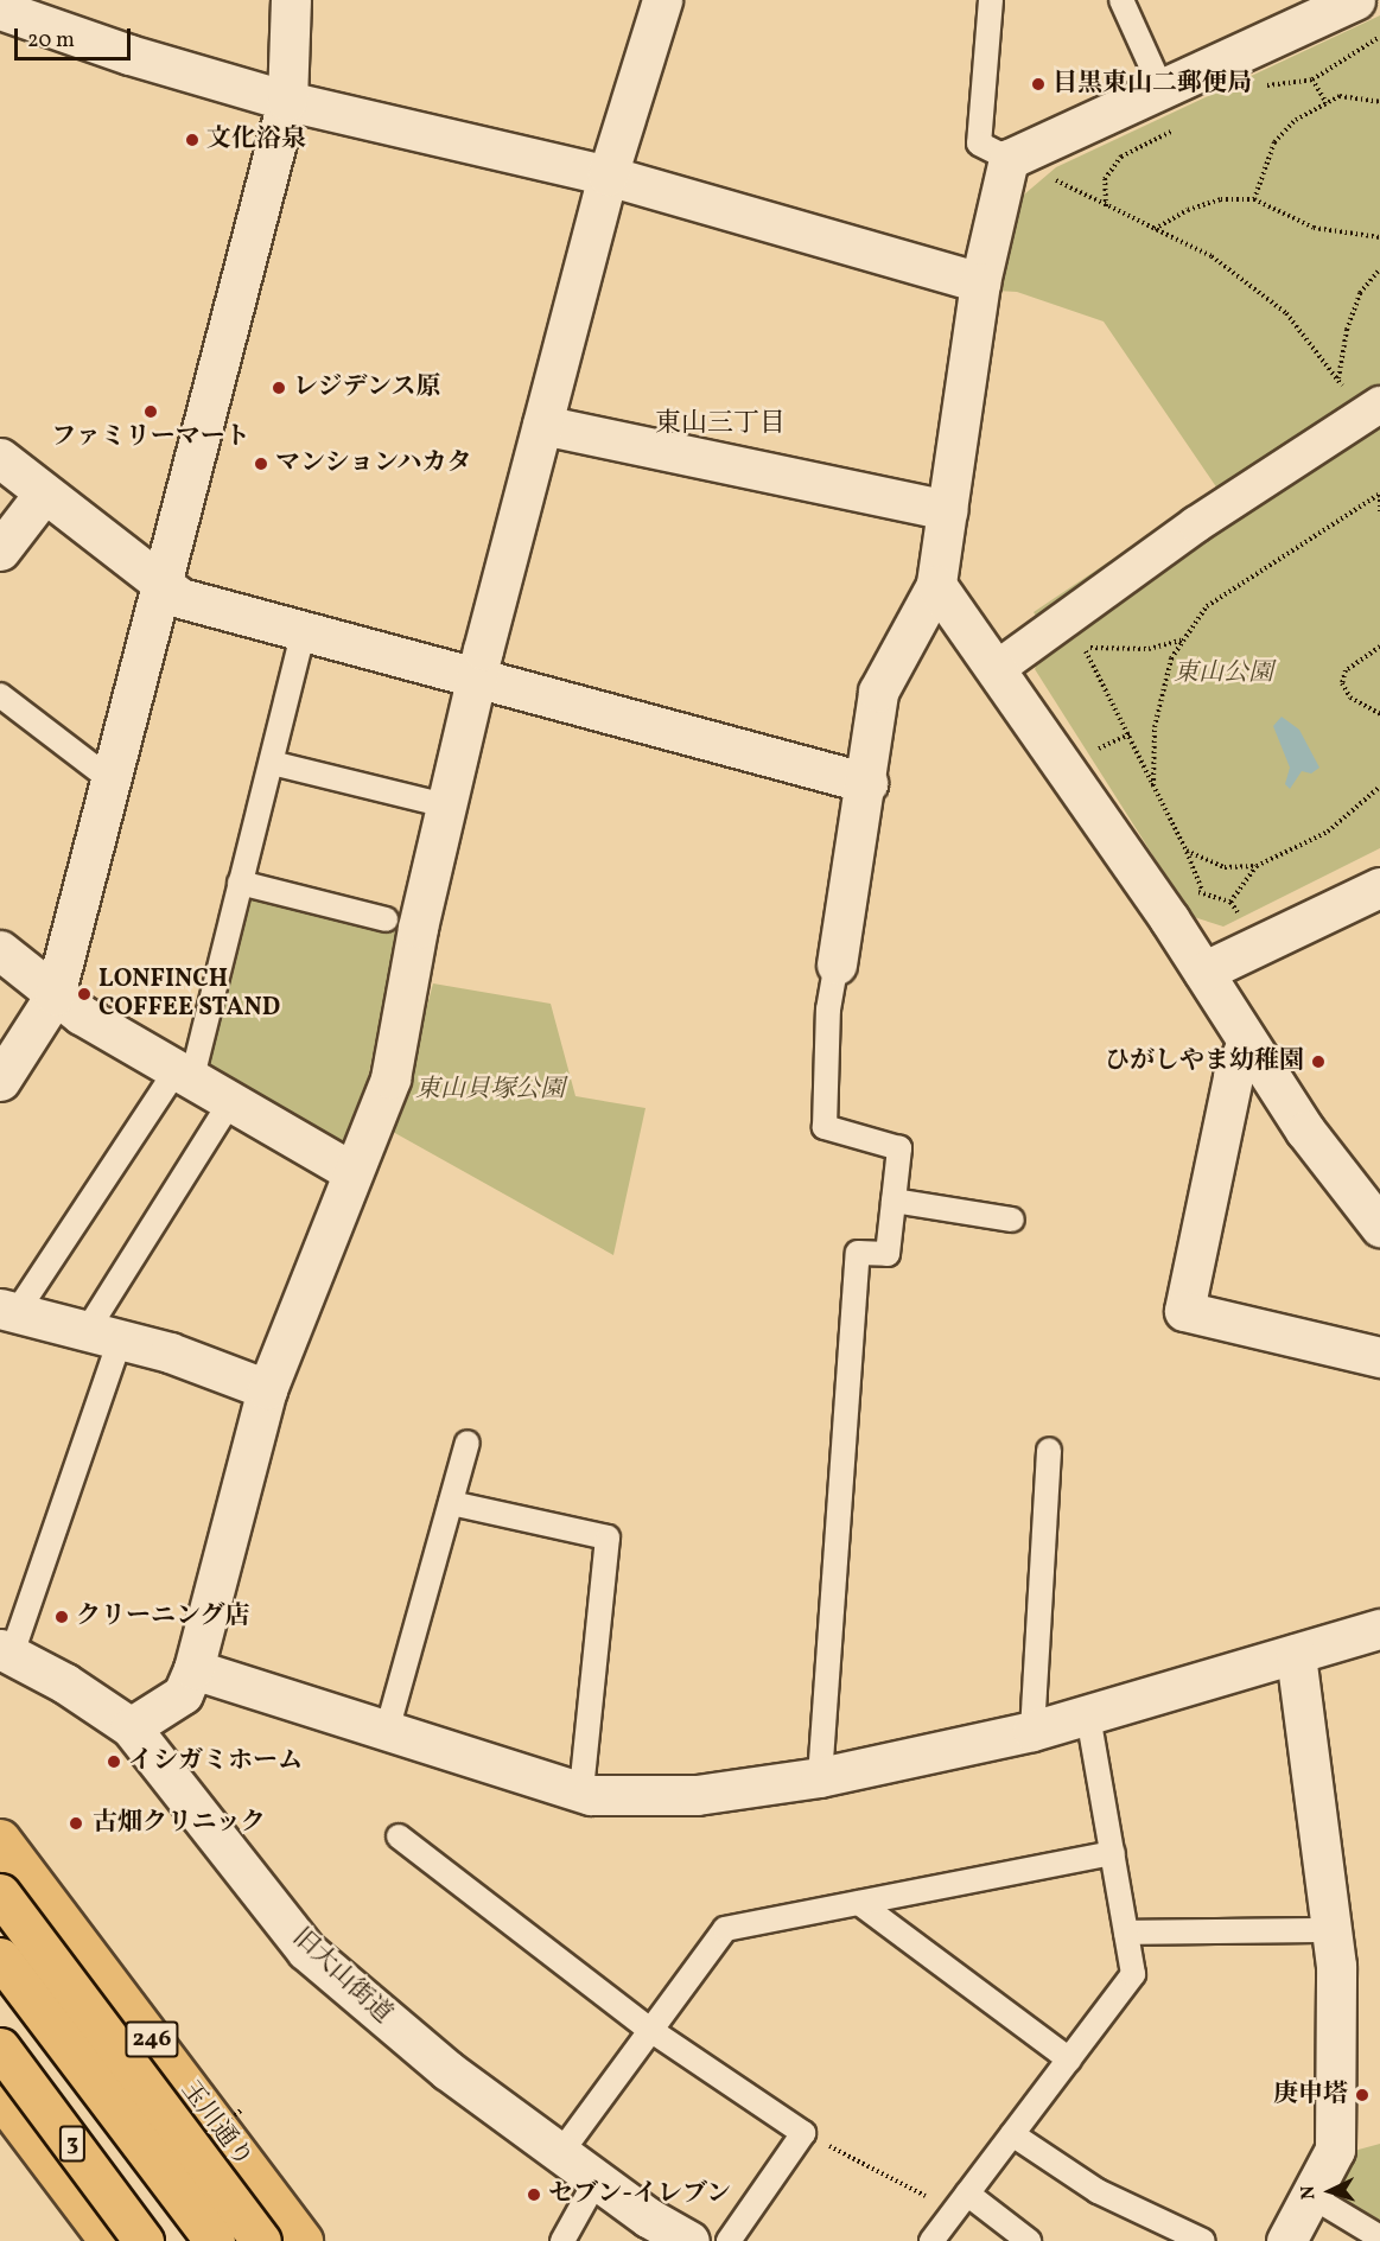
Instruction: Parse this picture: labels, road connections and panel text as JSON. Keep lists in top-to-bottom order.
{
  "streets": {
    "highway": ["246", "玉川通り", "3"],
    "street": ["旧大山街道"]
  },
  "districts": ["東山三丁目"],
  "parks": ["東山公園", "東山貝塚公園"],
  "places": [
    "目黒東山二郵便局",
    "文化浴泉",
    "レジデンス原",
    "ファミリーマート",
    "マンションハカタ",
    "LONFINCH COFFEE STAND",
    "ひがしやま幼稚園",
    "クリーニング店",
    "イシガミホーム",
    "古畑クリニック",
    "庚申塔",
    "セブン-イレブン"
  ],
  "scale_bar": "20 m",
  "north": "left"
}
